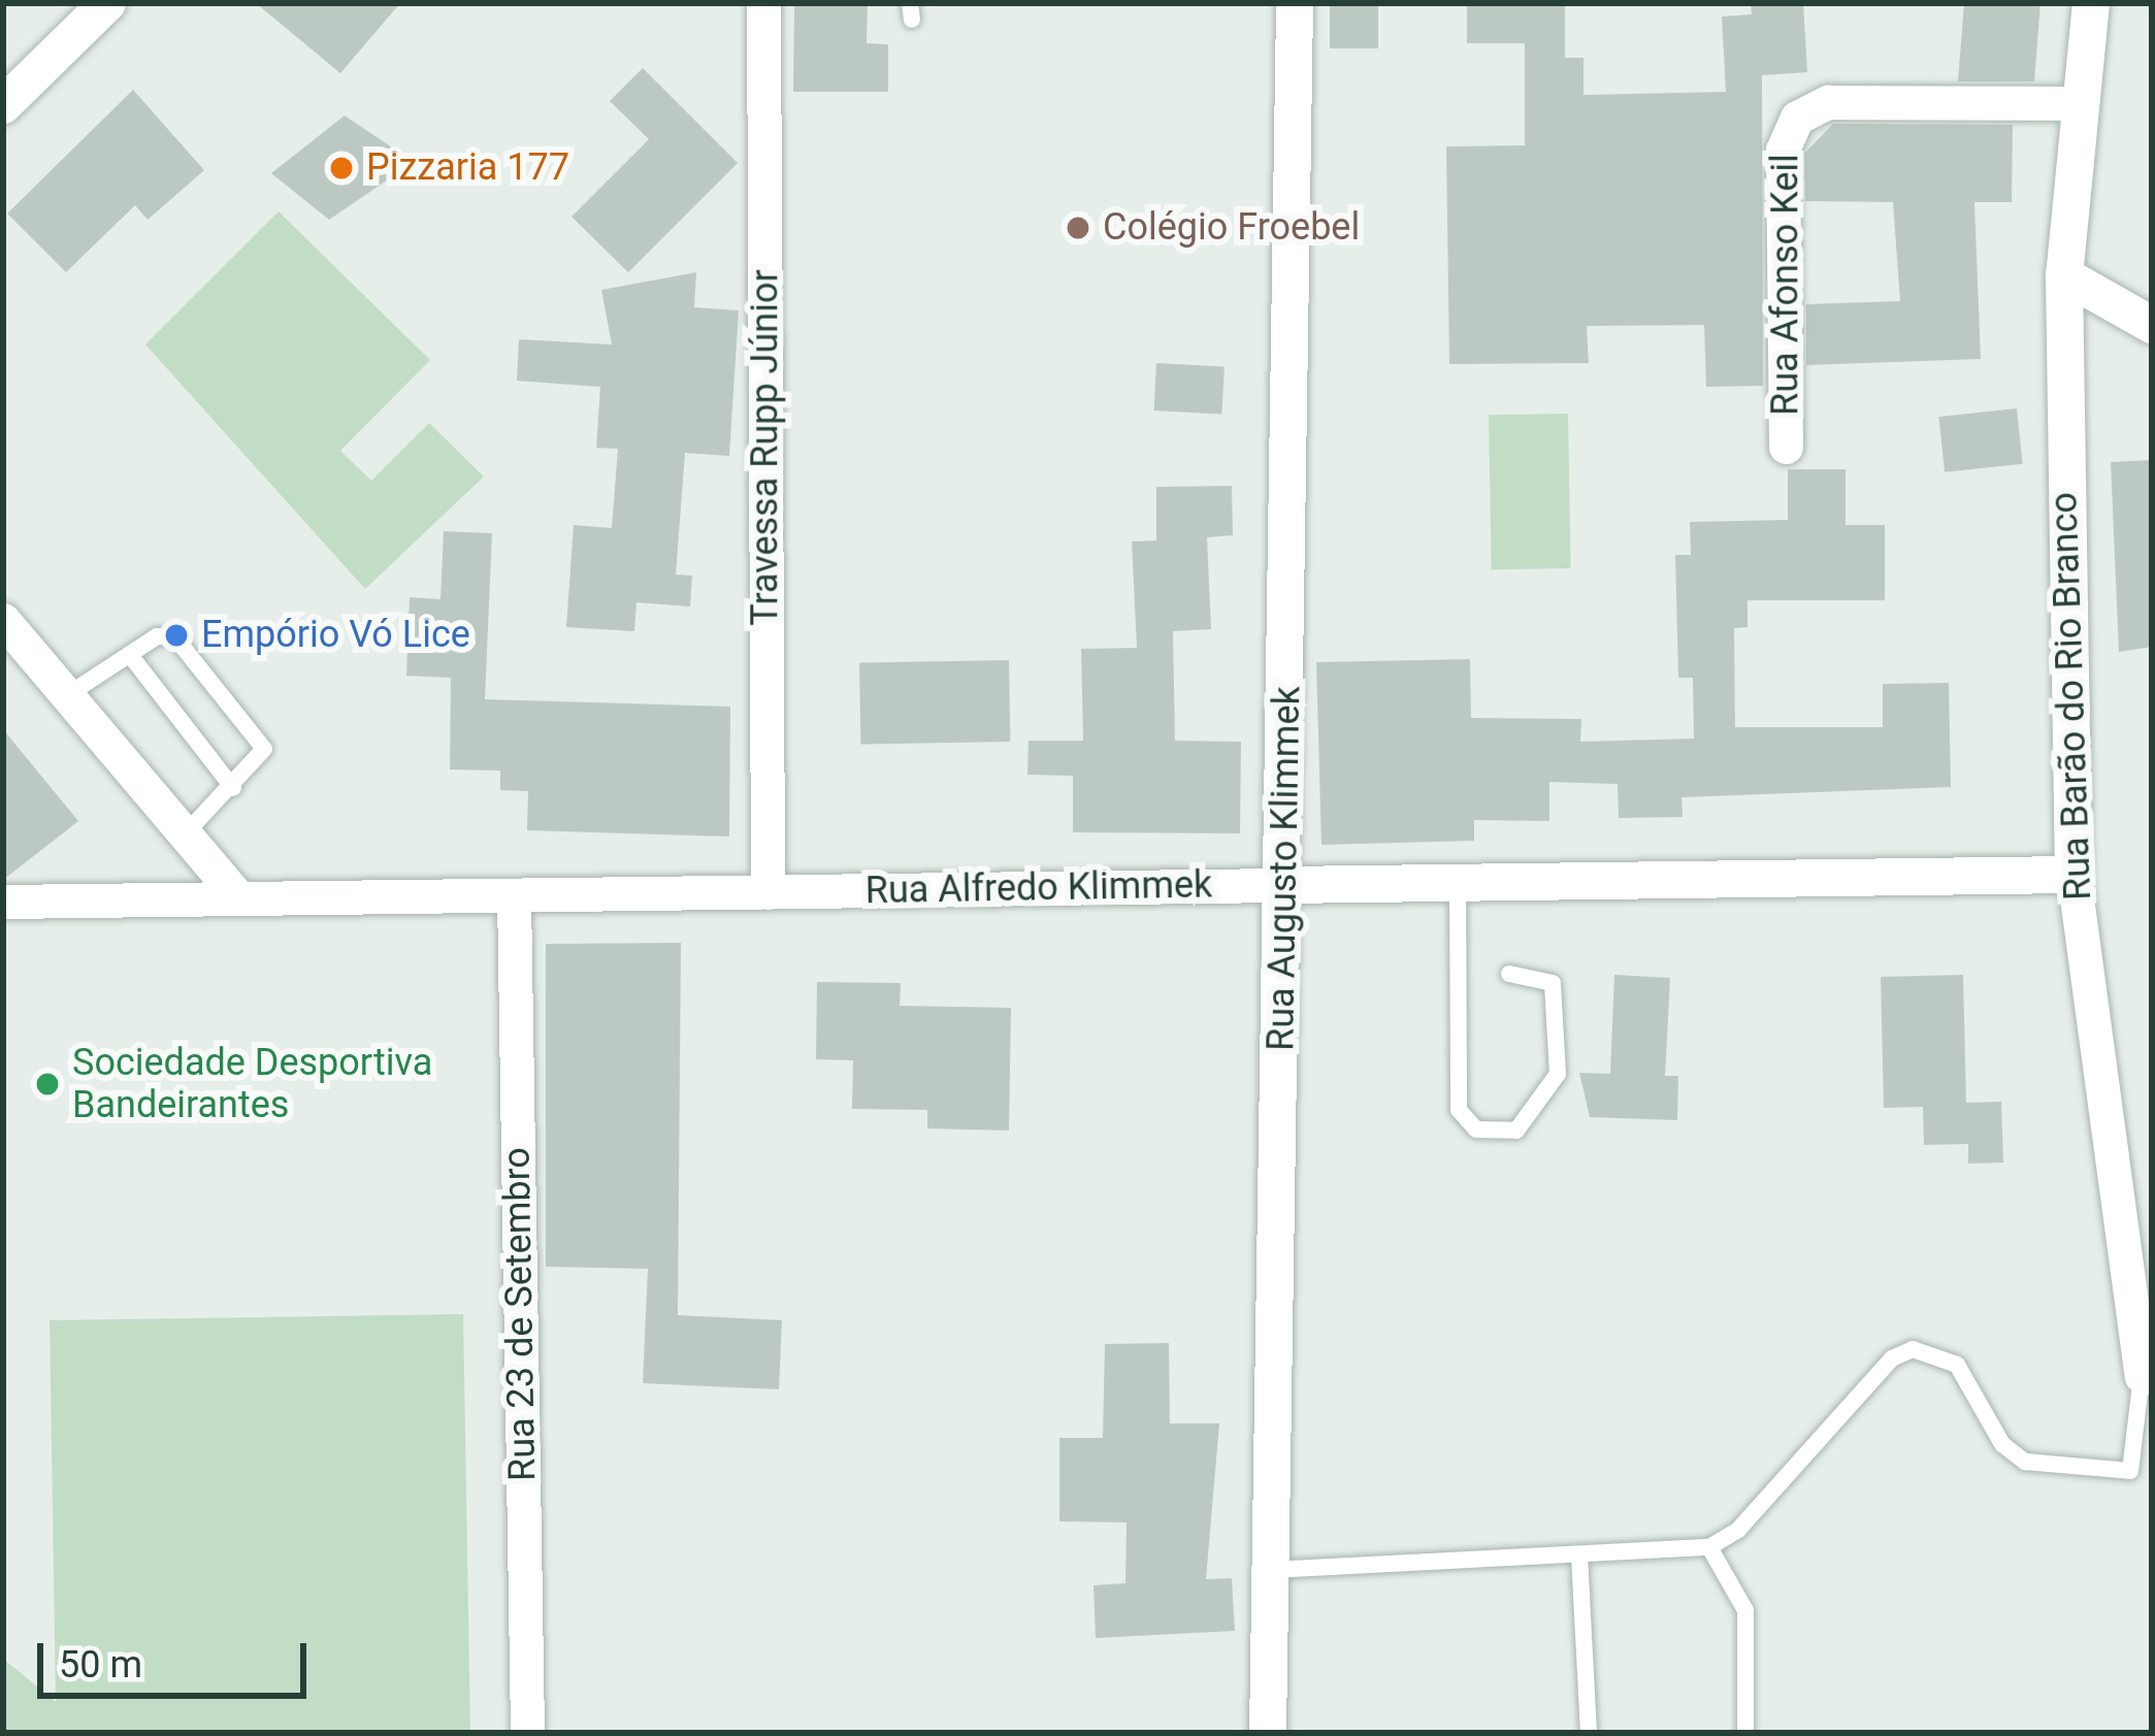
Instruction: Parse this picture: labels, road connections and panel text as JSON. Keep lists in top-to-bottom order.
{
  "streets": {
    "street": [
      "Rua Afonso Keil",
      "Travessa Rupp Júnior",
      "Rua Barão do Rio Branco",
      "Rua Augusto Klimmek",
      "Rua Alfredo Klimmek",
      "Rua 23 de Setembro"
    ]
  },
  "crossings": [
    ["Rua Afonso Keil", "Rua Barão do Rio Branco"],
    ["Travessa Rupp Júnior", "Rua Alfredo Klimmek"],
    ["Rua Barão do Rio Branco", "Rua Alfredo Klimmek"],
    ["Rua Augusto Klimmek", "Rua Alfredo Klimmek"],
    ["Rua Alfredo Klimmek", "Rua 23 de Setembro"]
  ],
  "places": [
    "Pizzaria 177",
    "Colégio Froebel",
    "Empório Vó Lice",
    "Sociedade Desportiva Bandeirantes"
  ],
  "scale_bar": "50 m"
}
